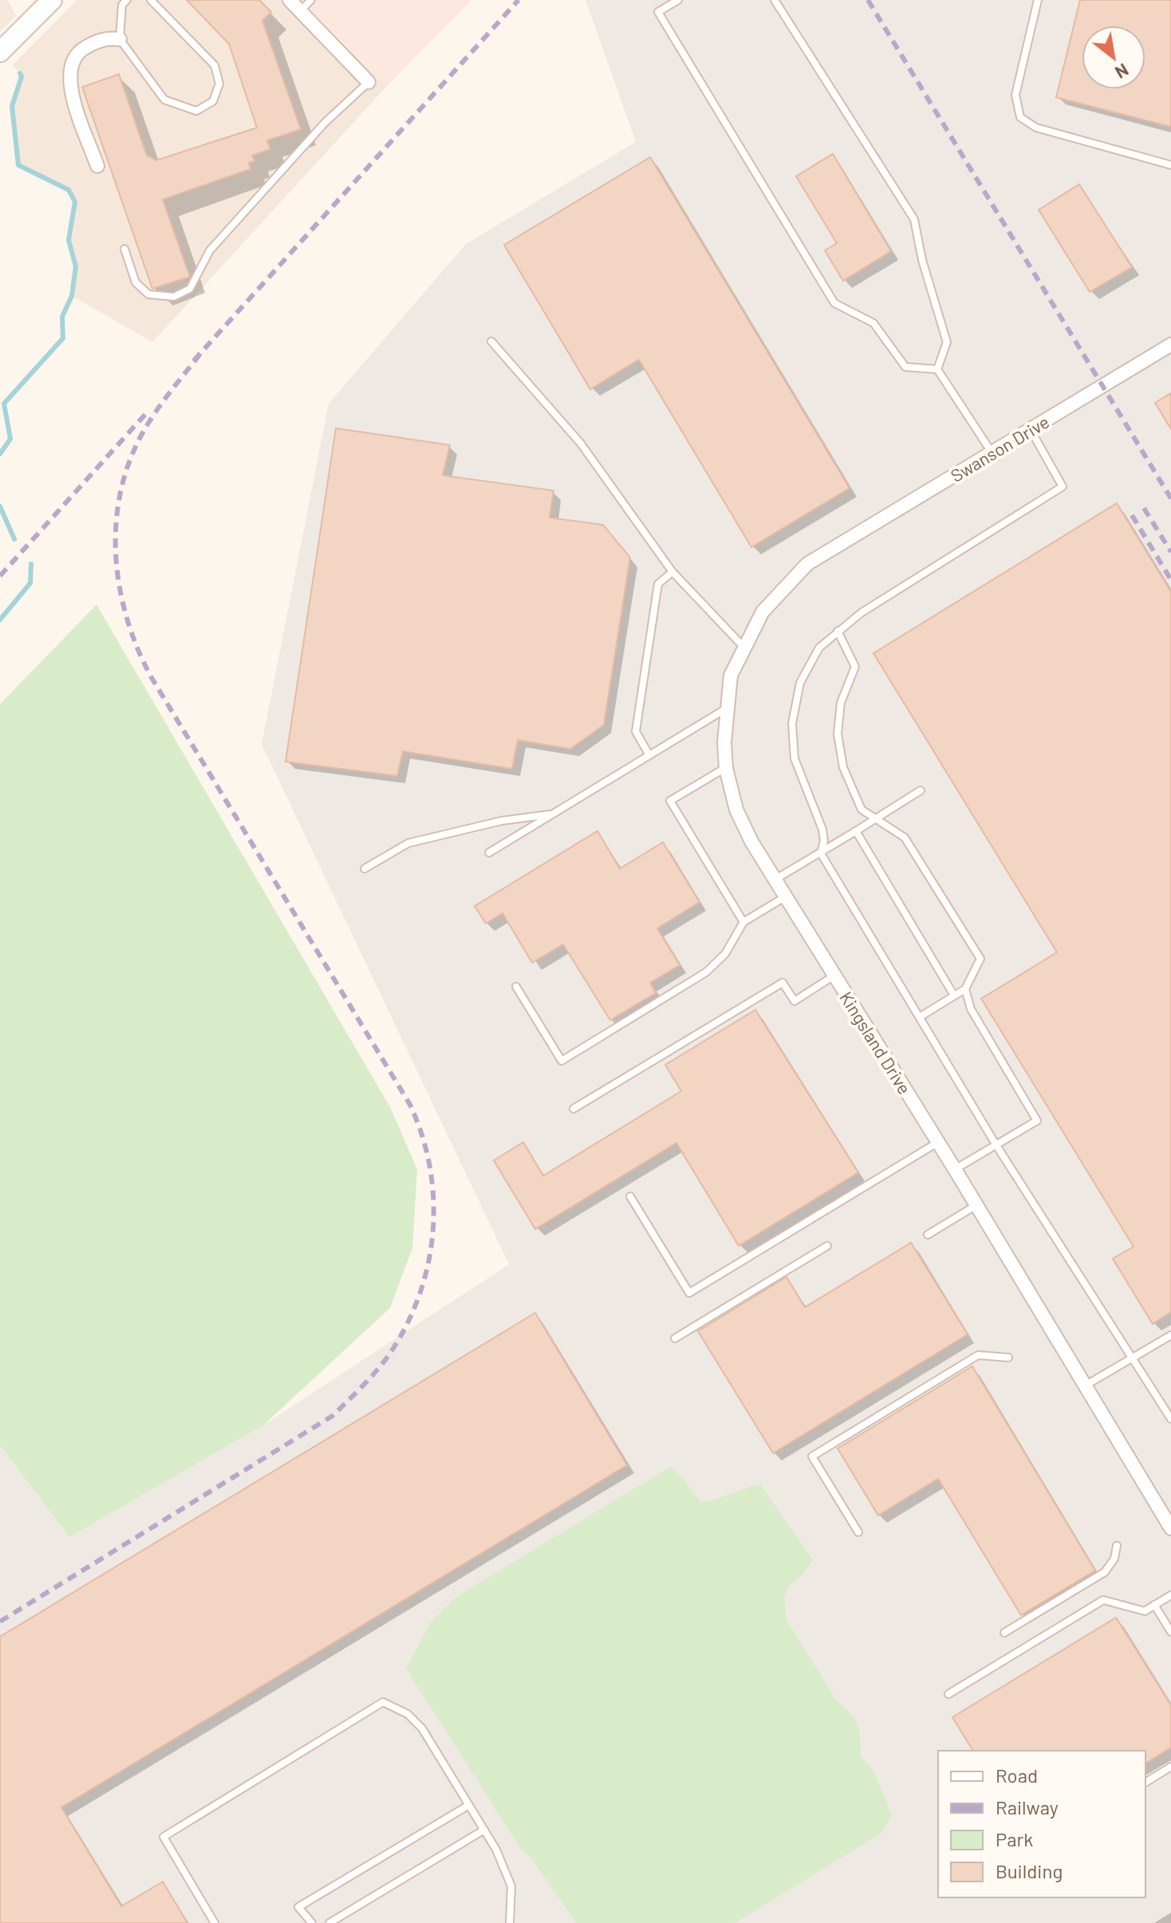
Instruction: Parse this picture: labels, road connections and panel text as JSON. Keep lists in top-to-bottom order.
{
  "streets": {
    "street": ["Swanson Drive", "Kingsland Drive"]
  },
  "crossings": [
    ["Swanson Drive", "Kingsland Drive"]
  ],
  "legend": [
    "Road",
    "Railway",
    "Park",
    "Building"
  ],
  "north": "bottom right"
}
